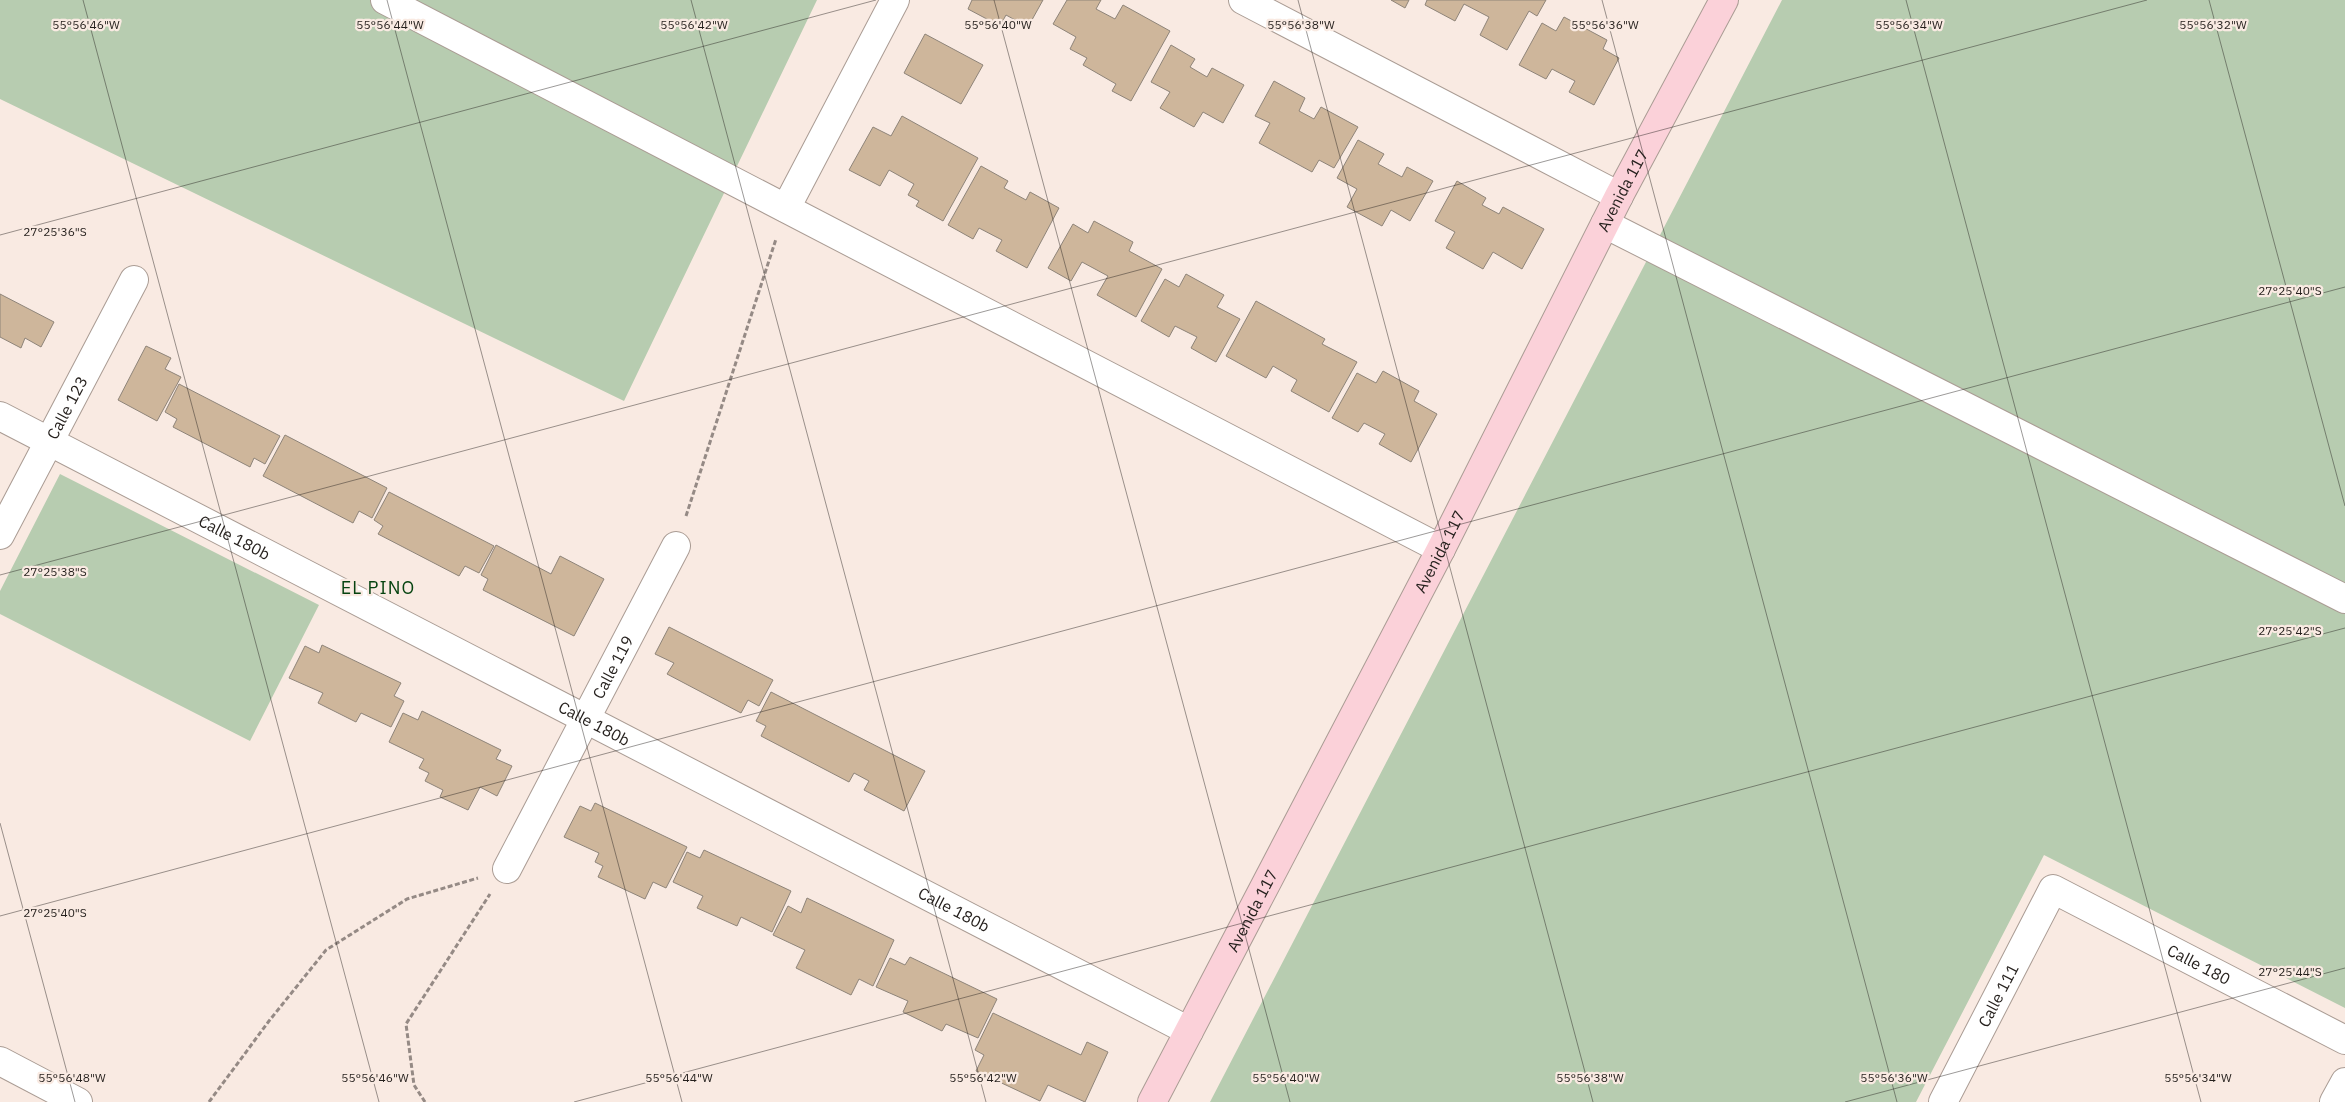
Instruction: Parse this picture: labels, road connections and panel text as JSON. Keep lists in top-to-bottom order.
{
  "streets": {
    "street": [
      "Avenida 117",
      "Calle 123",
      "Calle 180b",
      "Calle 119",
      "Calle 180",
      "Calle 111"
    ]
  },
  "crossings": [
    ["Avenida 117", "Calle 180b"],
    ["Calle 123", "Calle 180b"],
    ["Calle 180b", "Calle 119"],
    ["Calle 180", "Calle 111"]
  ],
  "districts": ["EL PINO"],
  "coordinates": [
    "55°56'46\"W",
    "55°56'44\"W",
    "55°56'42\"W",
    "55°56'40\"W",
    "55°56'38\"W",
    "55°56'36\"W",
    "55°56'34\"W",
    "55°56'32\"W",
    "27°25'36\"S",
    "27°25'40\"S",
    "27°25'38\"S",
    "27°25'42\"S",
    "27°25'44\"S",
    "55°56'48\"W"
  ]
}
